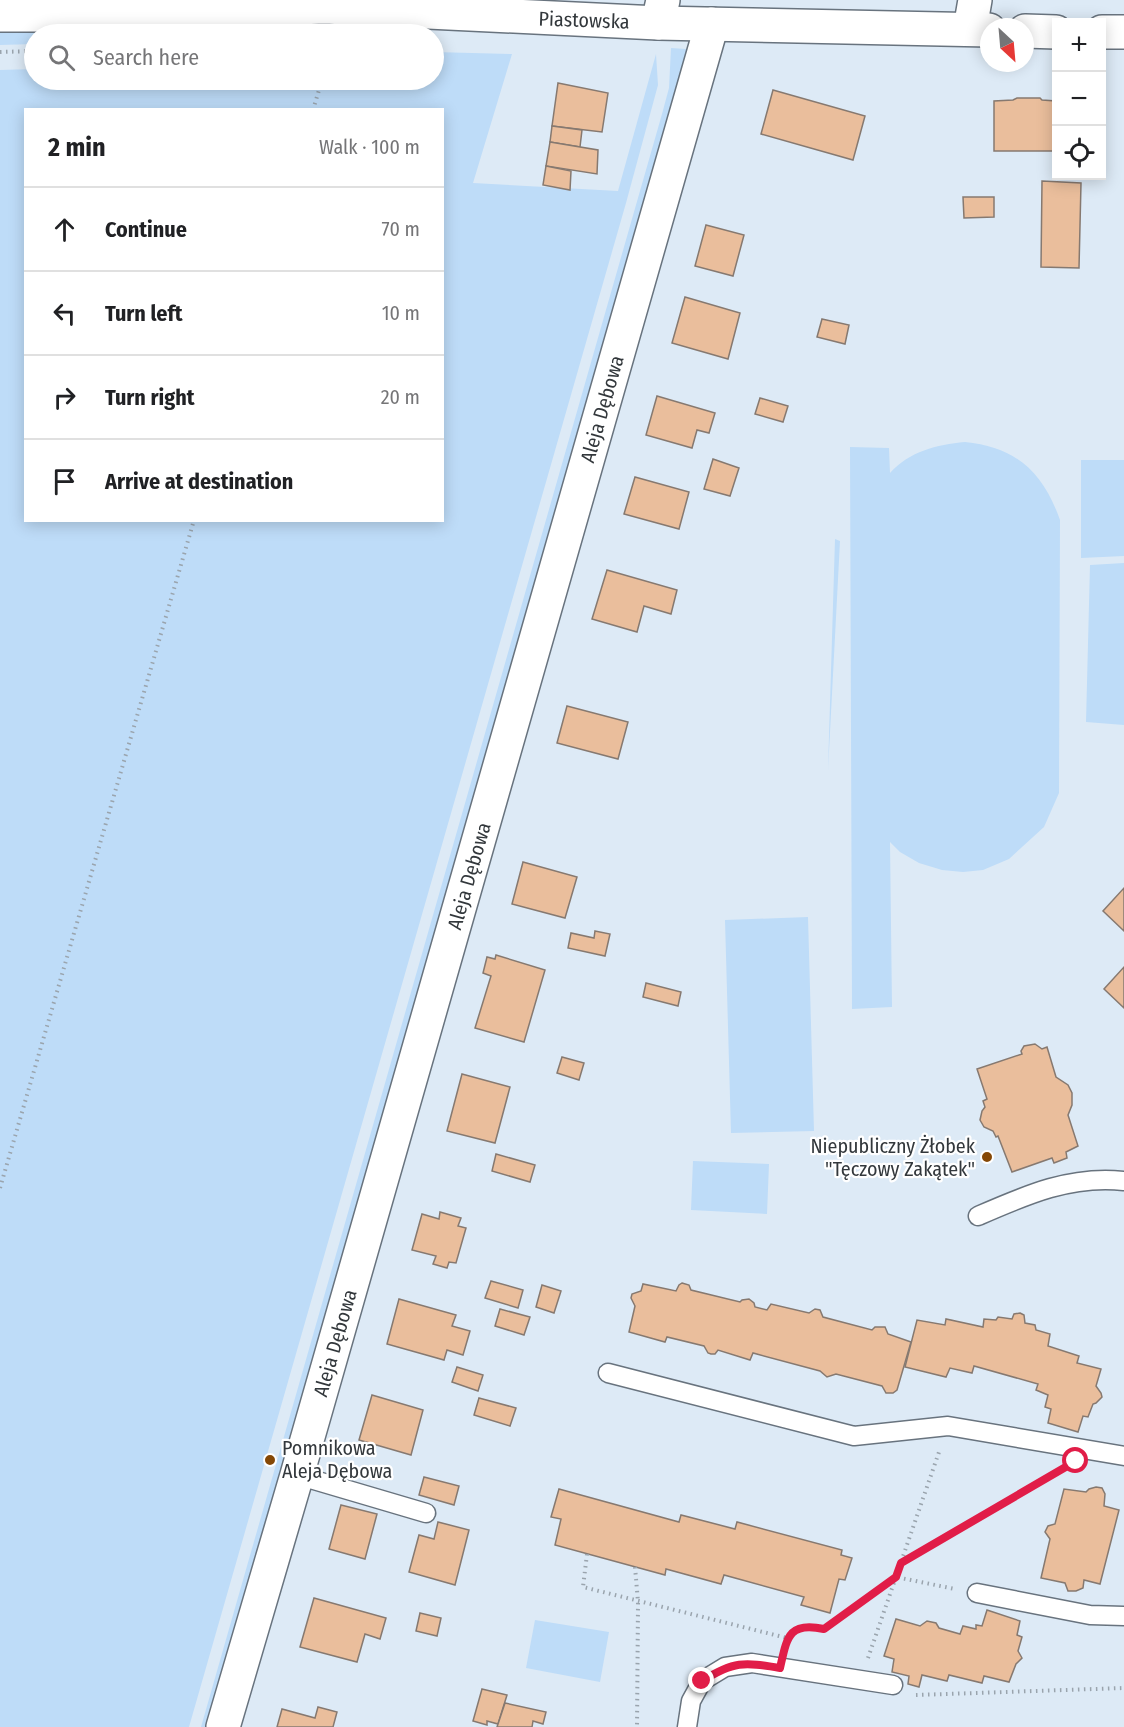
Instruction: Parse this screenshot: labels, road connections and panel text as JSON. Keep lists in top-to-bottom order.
{
  "streets": {
    "street": ["Piastowska", "Aleja Dębowa"]
  },
  "crossings": [
    ["Piastowska", "Aleja Dębowa"]
  ],
  "places": ["Niepubliczny Żłobek \"Tęczowy Zakątek\"", "Pomnikowa Aleja Dębowa"],
  "north": "bottom right",
  "page": {
    "map_buttons": ["+", "−"],
    "search": "Search here",
    "heading": ["2 min", "Walk · 100 m"],
    "list": [
      ["Continue", "70 m"],
      ["Turn left", "10 m"],
      ["Turn right", "20 m"],
      "Arrive at destination"
    ]
  }
}
